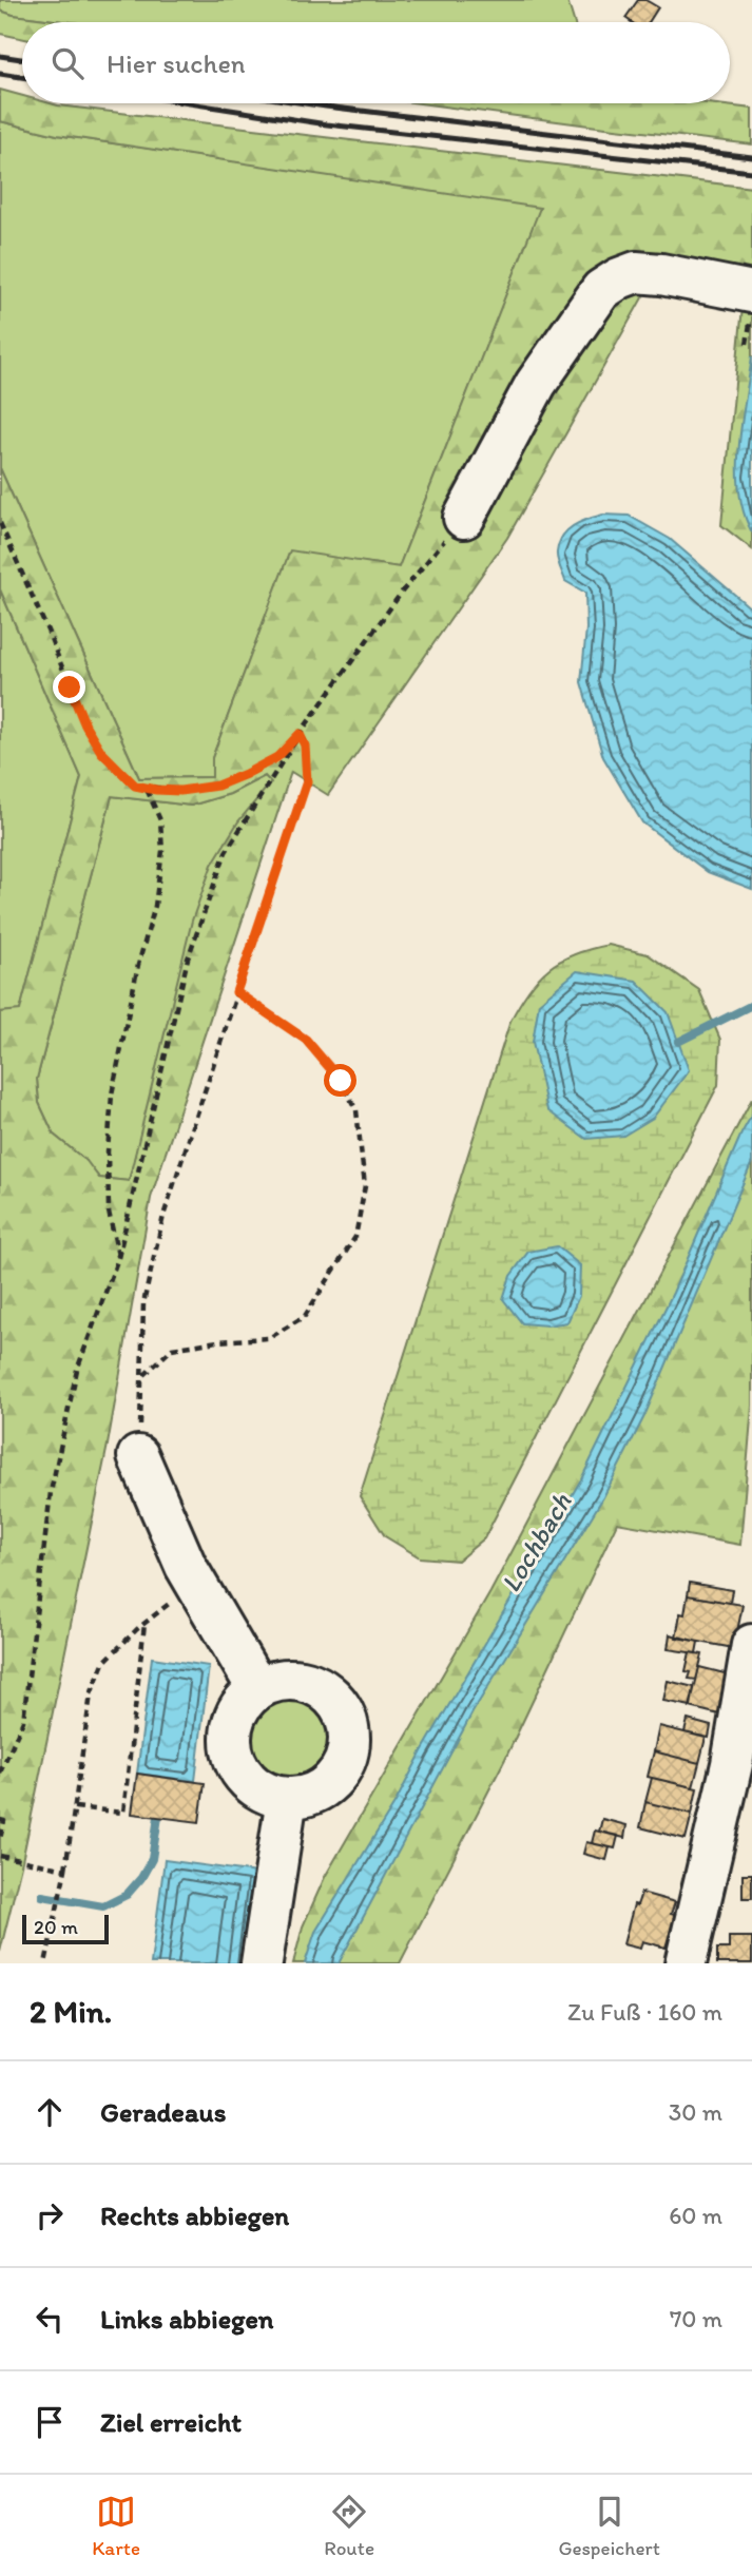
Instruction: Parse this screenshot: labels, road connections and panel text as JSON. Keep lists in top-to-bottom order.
{
  "water": ["Lochbach"],
  "scale_bar": "20 m",
  "page": {
    "search": "Hier suchen",
    "scale": "20 m",
    "heading": ["2 Min.", "Zu Fuß · 160 m"],
    "list": [
      ["Geradeaus", "30 m"],
      ["Rechts abbiegen", "60 m"],
      ["Links abbiegen", "70 m"],
      "Ziel erreicht"
    ],
    "nav": ["Karte", "Route", "Gespeichert"]
  }
}
